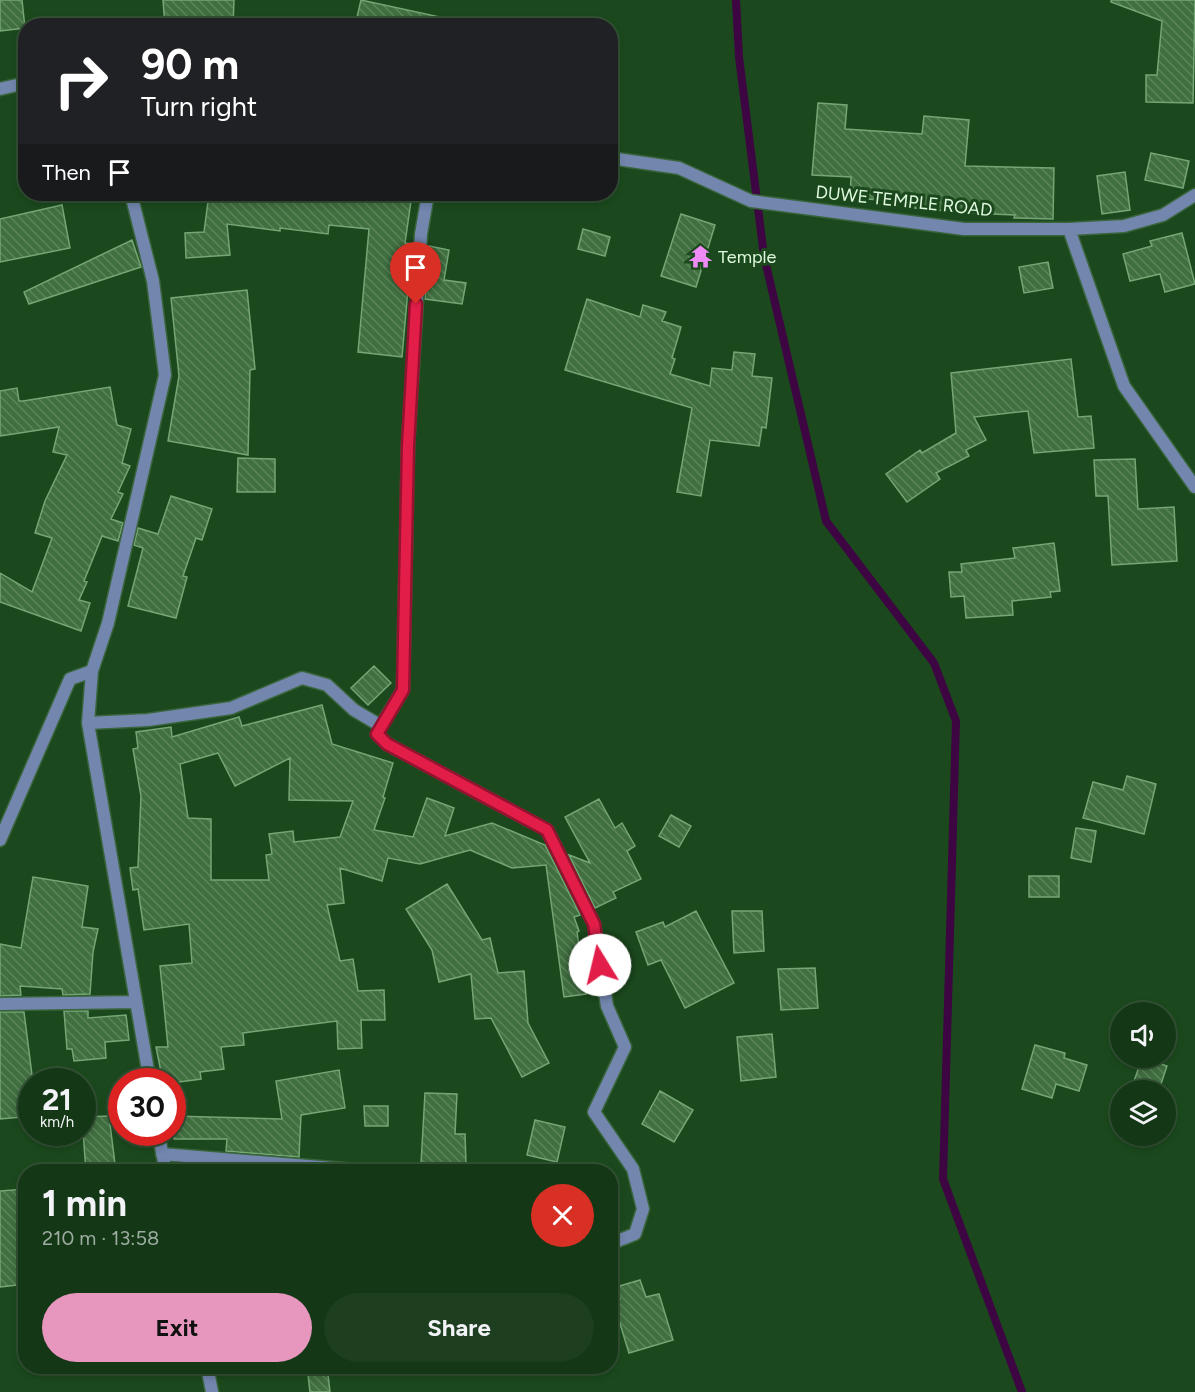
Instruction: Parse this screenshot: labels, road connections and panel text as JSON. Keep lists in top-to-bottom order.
{
  "streets": {
    "street": ["DUWE TEMPLE ROAD"]
  },
  "places": {
    "temple": ["Temple"]
  },
  "page": {
    "turn": ["90 m", "Turn right"],
    "then": "Then",
    "speed": "21 km/h",
    "limit": "30",
    "heading": ["1 min", "210 m · 13:58"],
    "buttons": ["Exit", "Share"]
  }
}
